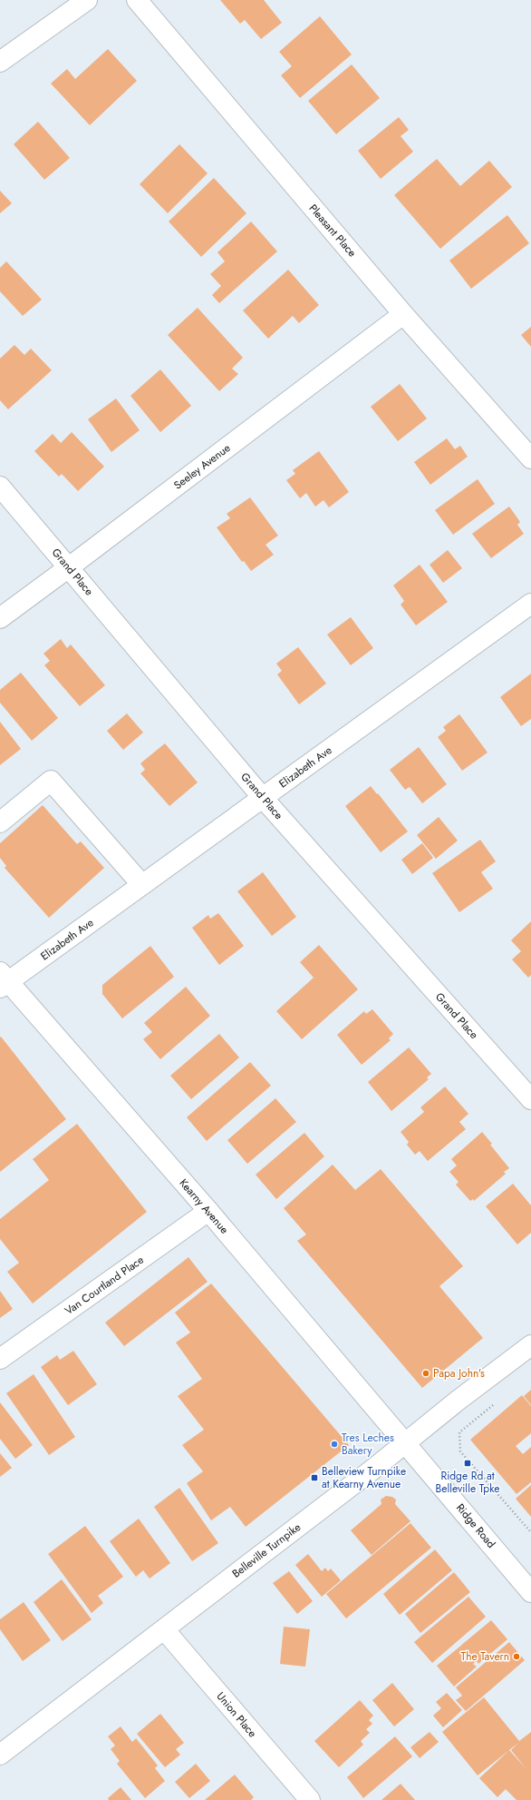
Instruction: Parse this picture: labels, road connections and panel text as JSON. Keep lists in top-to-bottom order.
{
  "streets": {
    "street": [
      "Pleasant Place",
      "Seeley Avenue",
      "Grand Place",
      "Elizabeth Ave",
      "Kearny Avenue",
      "Van Courtland Place",
      "Ridge Road",
      "Belleville Turnpike",
      "Union Place"
    ]
  },
  "crossings": [
    ["Pleasant Place", "Seeley Avenue"],
    ["Seeley Avenue", "Grand Place"],
    ["Grand Place", "Elizabeth Ave"],
    ["Elizabeth Ave", "Kearny Avenue"],
    ["Kearny Avenue", "Van Courtland Place"],
    ["Kearny Avenue", "Ridge Road"],
    ["Kearny Avenue", "Belleville Turnpike"],
    ["Ridge Road", "Belleville Turnpike"],
    ["Belleville Turnpike", "Union Place"]
  ],
  "places": {
    "other": ["Papa John's", "Tres Leches Bakery", "The Tavern"],
    "transit": ["Ridge Rd at Belleville Tpke", "Belleview Turnpike at Kearny Avenue"]
  }
}
